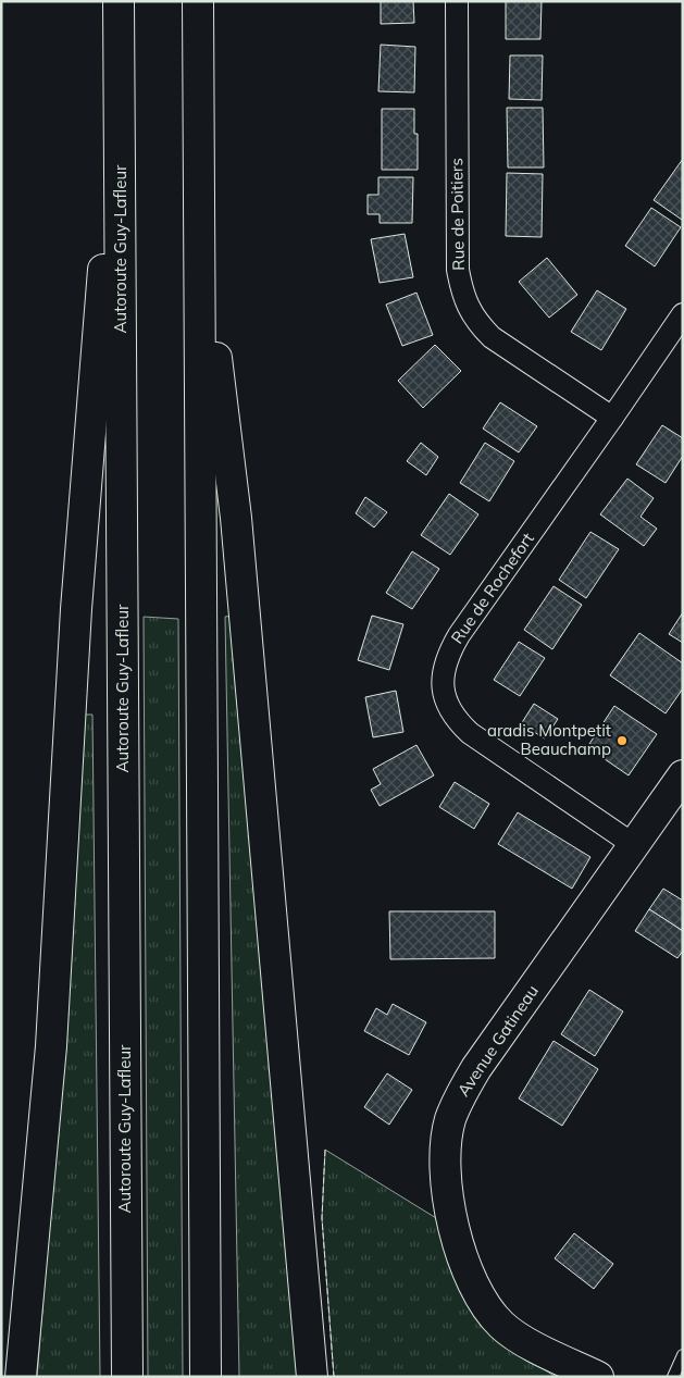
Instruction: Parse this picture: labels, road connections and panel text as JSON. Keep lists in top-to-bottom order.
{
  "streets": {
    "main road": ["Autoroute Guy-Lafleur", "Avenue Gatineau"],
    "street": ["Rue de Poitiers", "Rue de Rochefort"]
  },
  "crossings": [
    ["Rue de Poitiers", "Rue de Rochefort"],
    ["Rue de Rochefort", "Avenue Gatineau"]
  ],
  "places": ["aradis Montpetit Beauchamp"]
}
